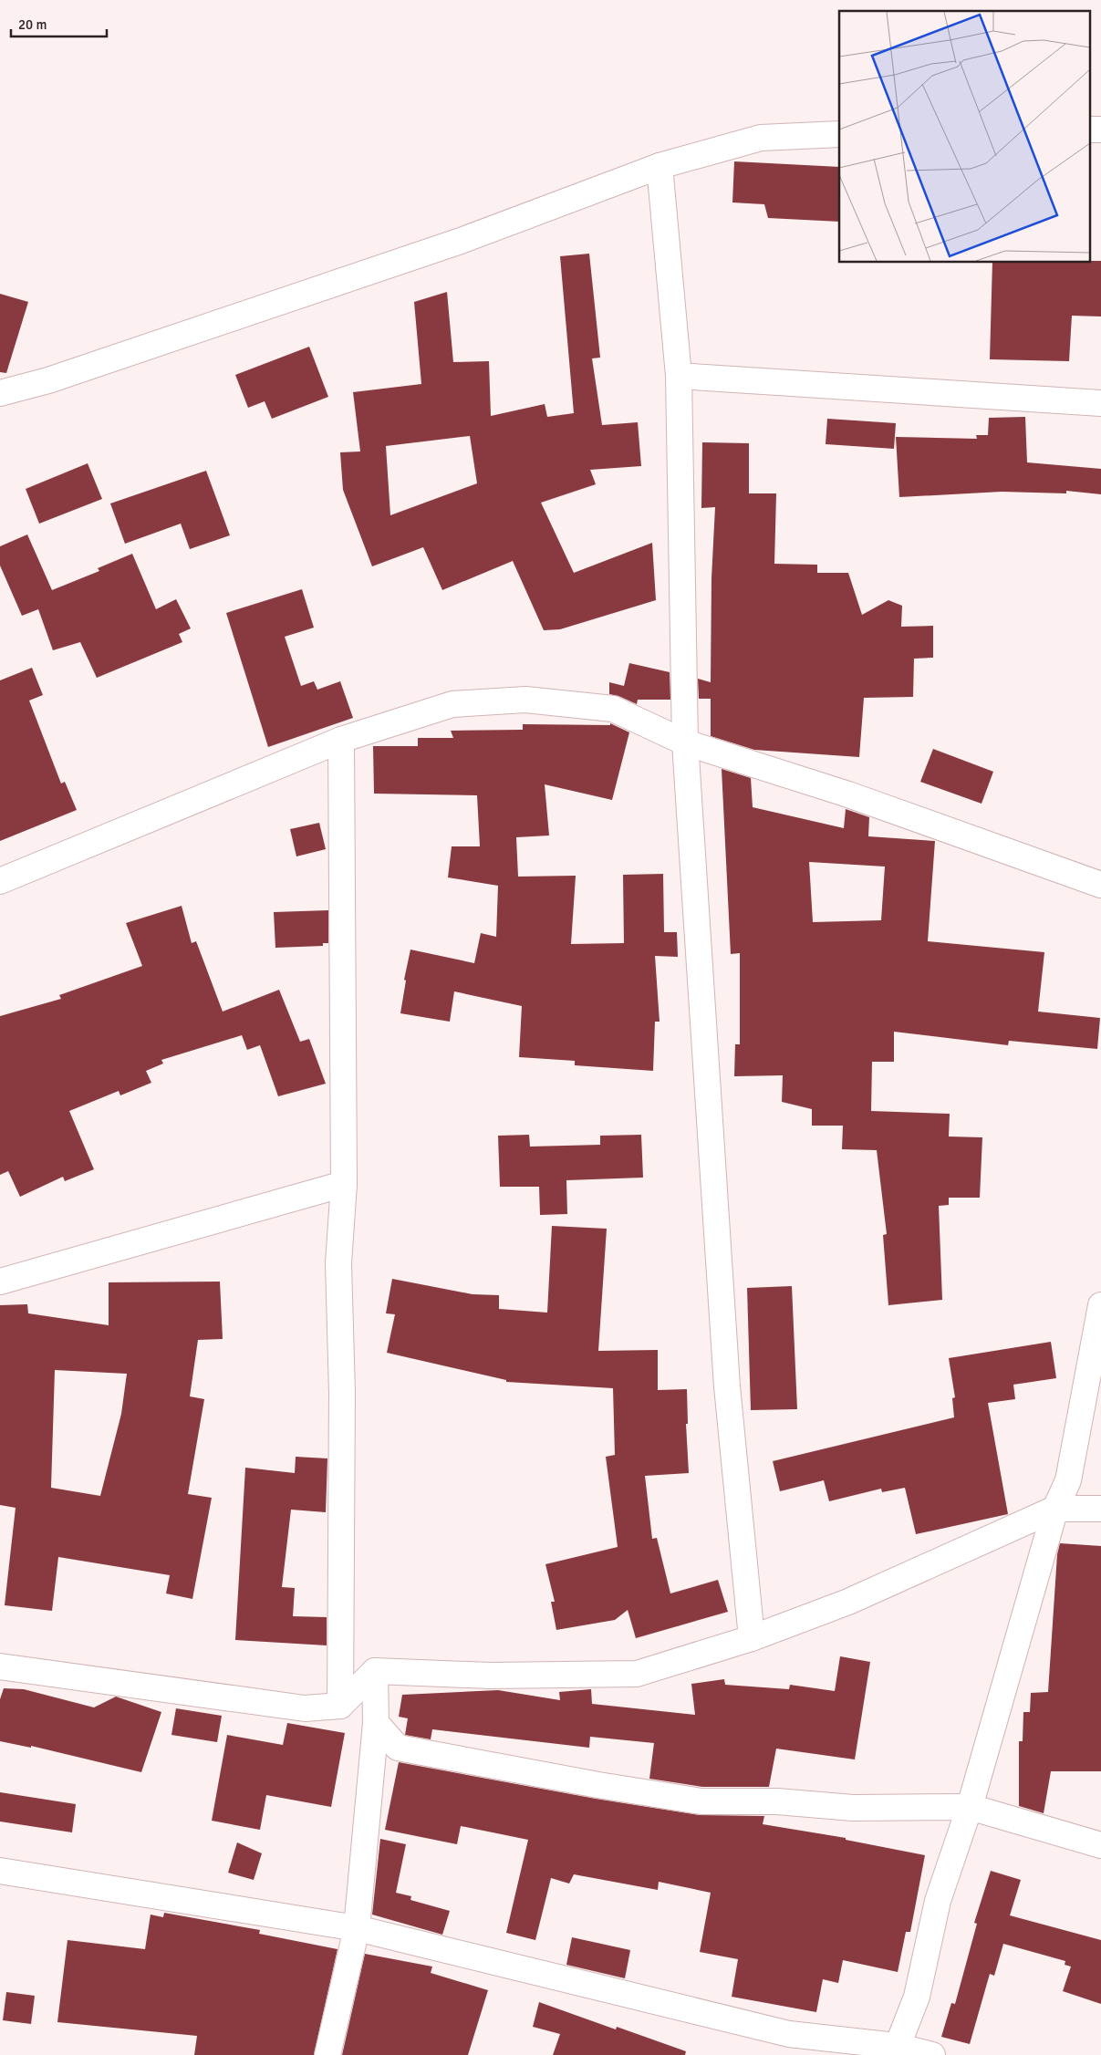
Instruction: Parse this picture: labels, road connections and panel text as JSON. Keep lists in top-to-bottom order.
{
  "scale_bar": "20 m"
}
